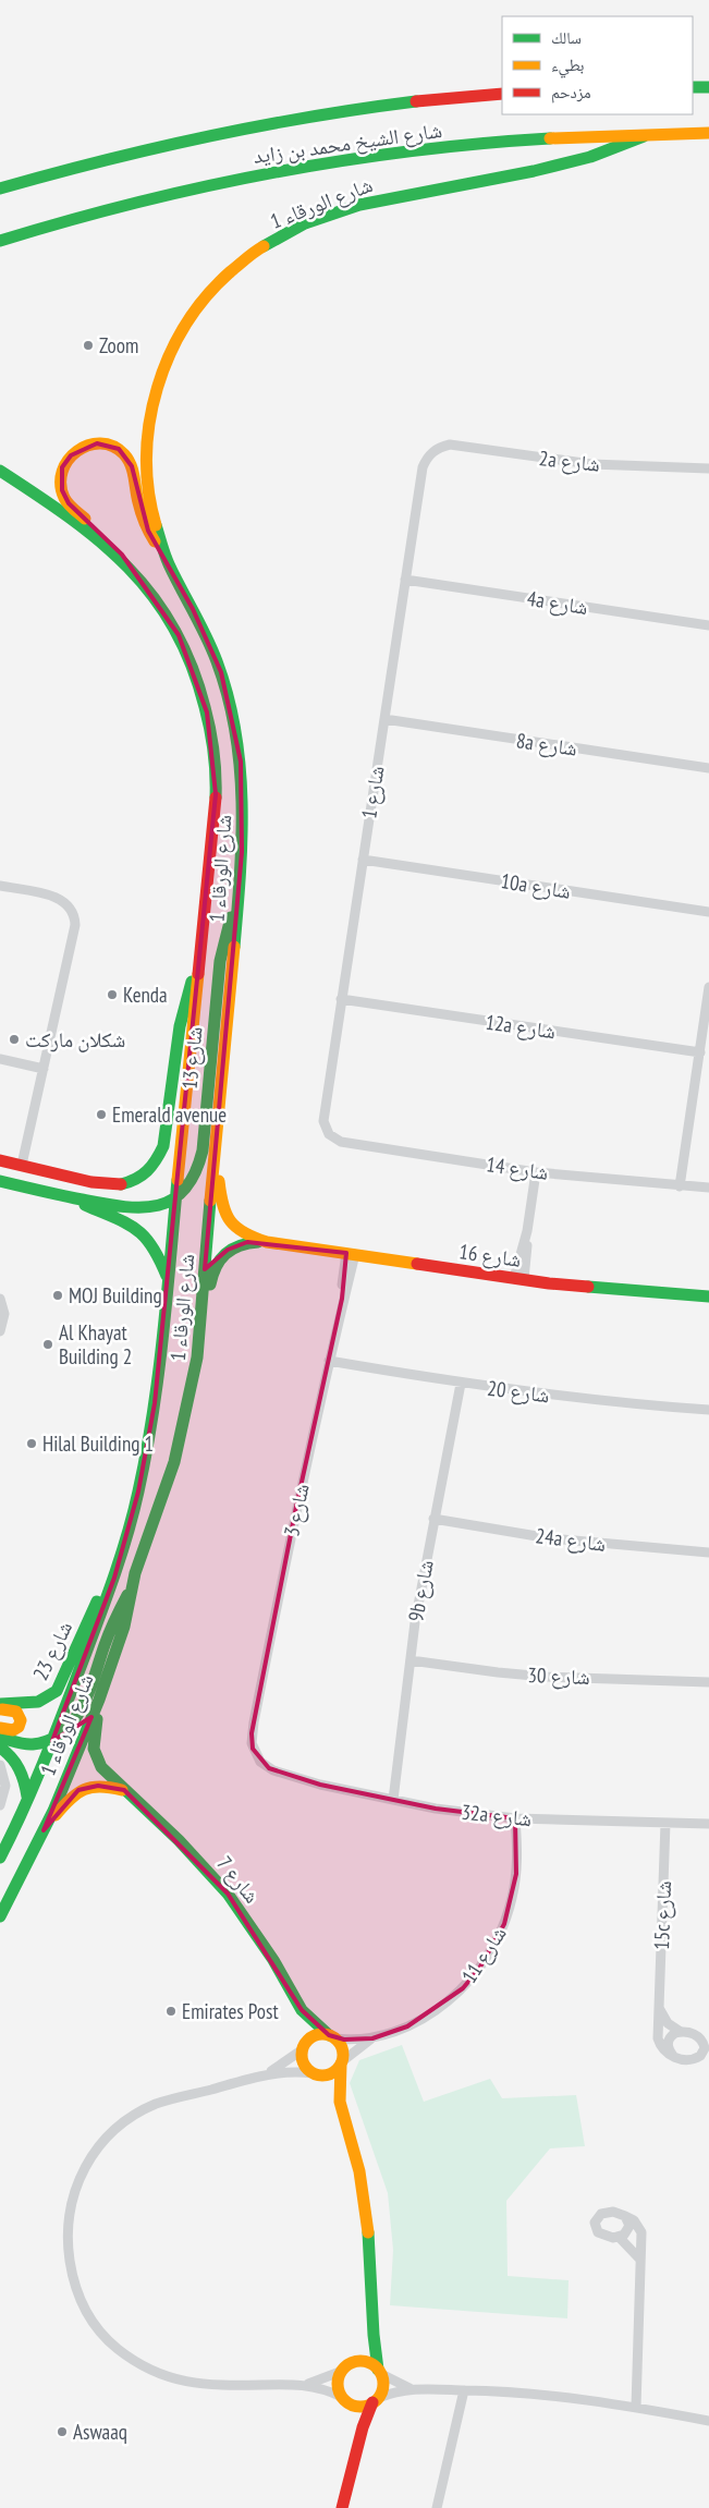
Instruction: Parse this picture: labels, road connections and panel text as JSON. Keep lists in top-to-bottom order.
{
  "streets": {
    "main road": [
      "شارع الشيخ محمد بن زايد",
      "شارع الورقاء 1",
      "شارع 13",
      "شارع 16",
      "شارع 23",
      "شارع 7"
    ],
    "street": [
      "2a شارع",
      "4a شارع",
      "8a شارع",
      "شارع 1",
      "10a شارع",
      "12a شارع",
      "شارع 14",
      "شارع 20",
      "شارع 3",
      "24a شارع",
      "9b شارع",
      "شارع 30",
      "32a شارع",
      "15c شارع",
      "شارع 11"
    ]
  },
  "crossings": [
    ["شارع الشيخ محمد بن زايد", "شارع الورقاء 1"],
    ["شارع الورقاء 1", "شارع 13"],
    ["شارع الورقاء 1", "شارع 16"],
    ["شارع الورقاء 1", "شارع 23"],
    ["شارع الورقاء 1", "شارع 7"],
    ["2a شارع", "شارع 1"],
    ["4a شارع", "شارع 1"],
    ["8a شارع", "شارع 1"],
    ["شارع 1", "10a شارع"],
    ["شارع 1", "12a شارع"],
    ["شارع 1", "شارع 14"],
    ["شارع 16", "شارع 3"],
    ["شارع 20", "شارع 3"],
    ["شارع 20", "9b شارع"],
    ["شارع 3", "32a شارع"],
    ["24a شارع", "9b شارع"],
    ["9b شارع", "شارع 30"],
    ["9b شارع", "32a شارع"],
    ["32a شارع", "15c شارع"],
    ["32a شارع", "شارع 11"],
    ["شارع 7", "شارع 11"]
  ],
  "places": [
    "Zoom",
    "Kenda",
    "شكلان ماركت",
    "Emerald avenue",
    "MOJ Building",
    "Al Khayat Building 2",
    "Hilal Building 1",
    "Emirates Post",
    "Aswaaq"
  ],
  "legend": ["سالك", "بطيء", "مزدحم"]
}
